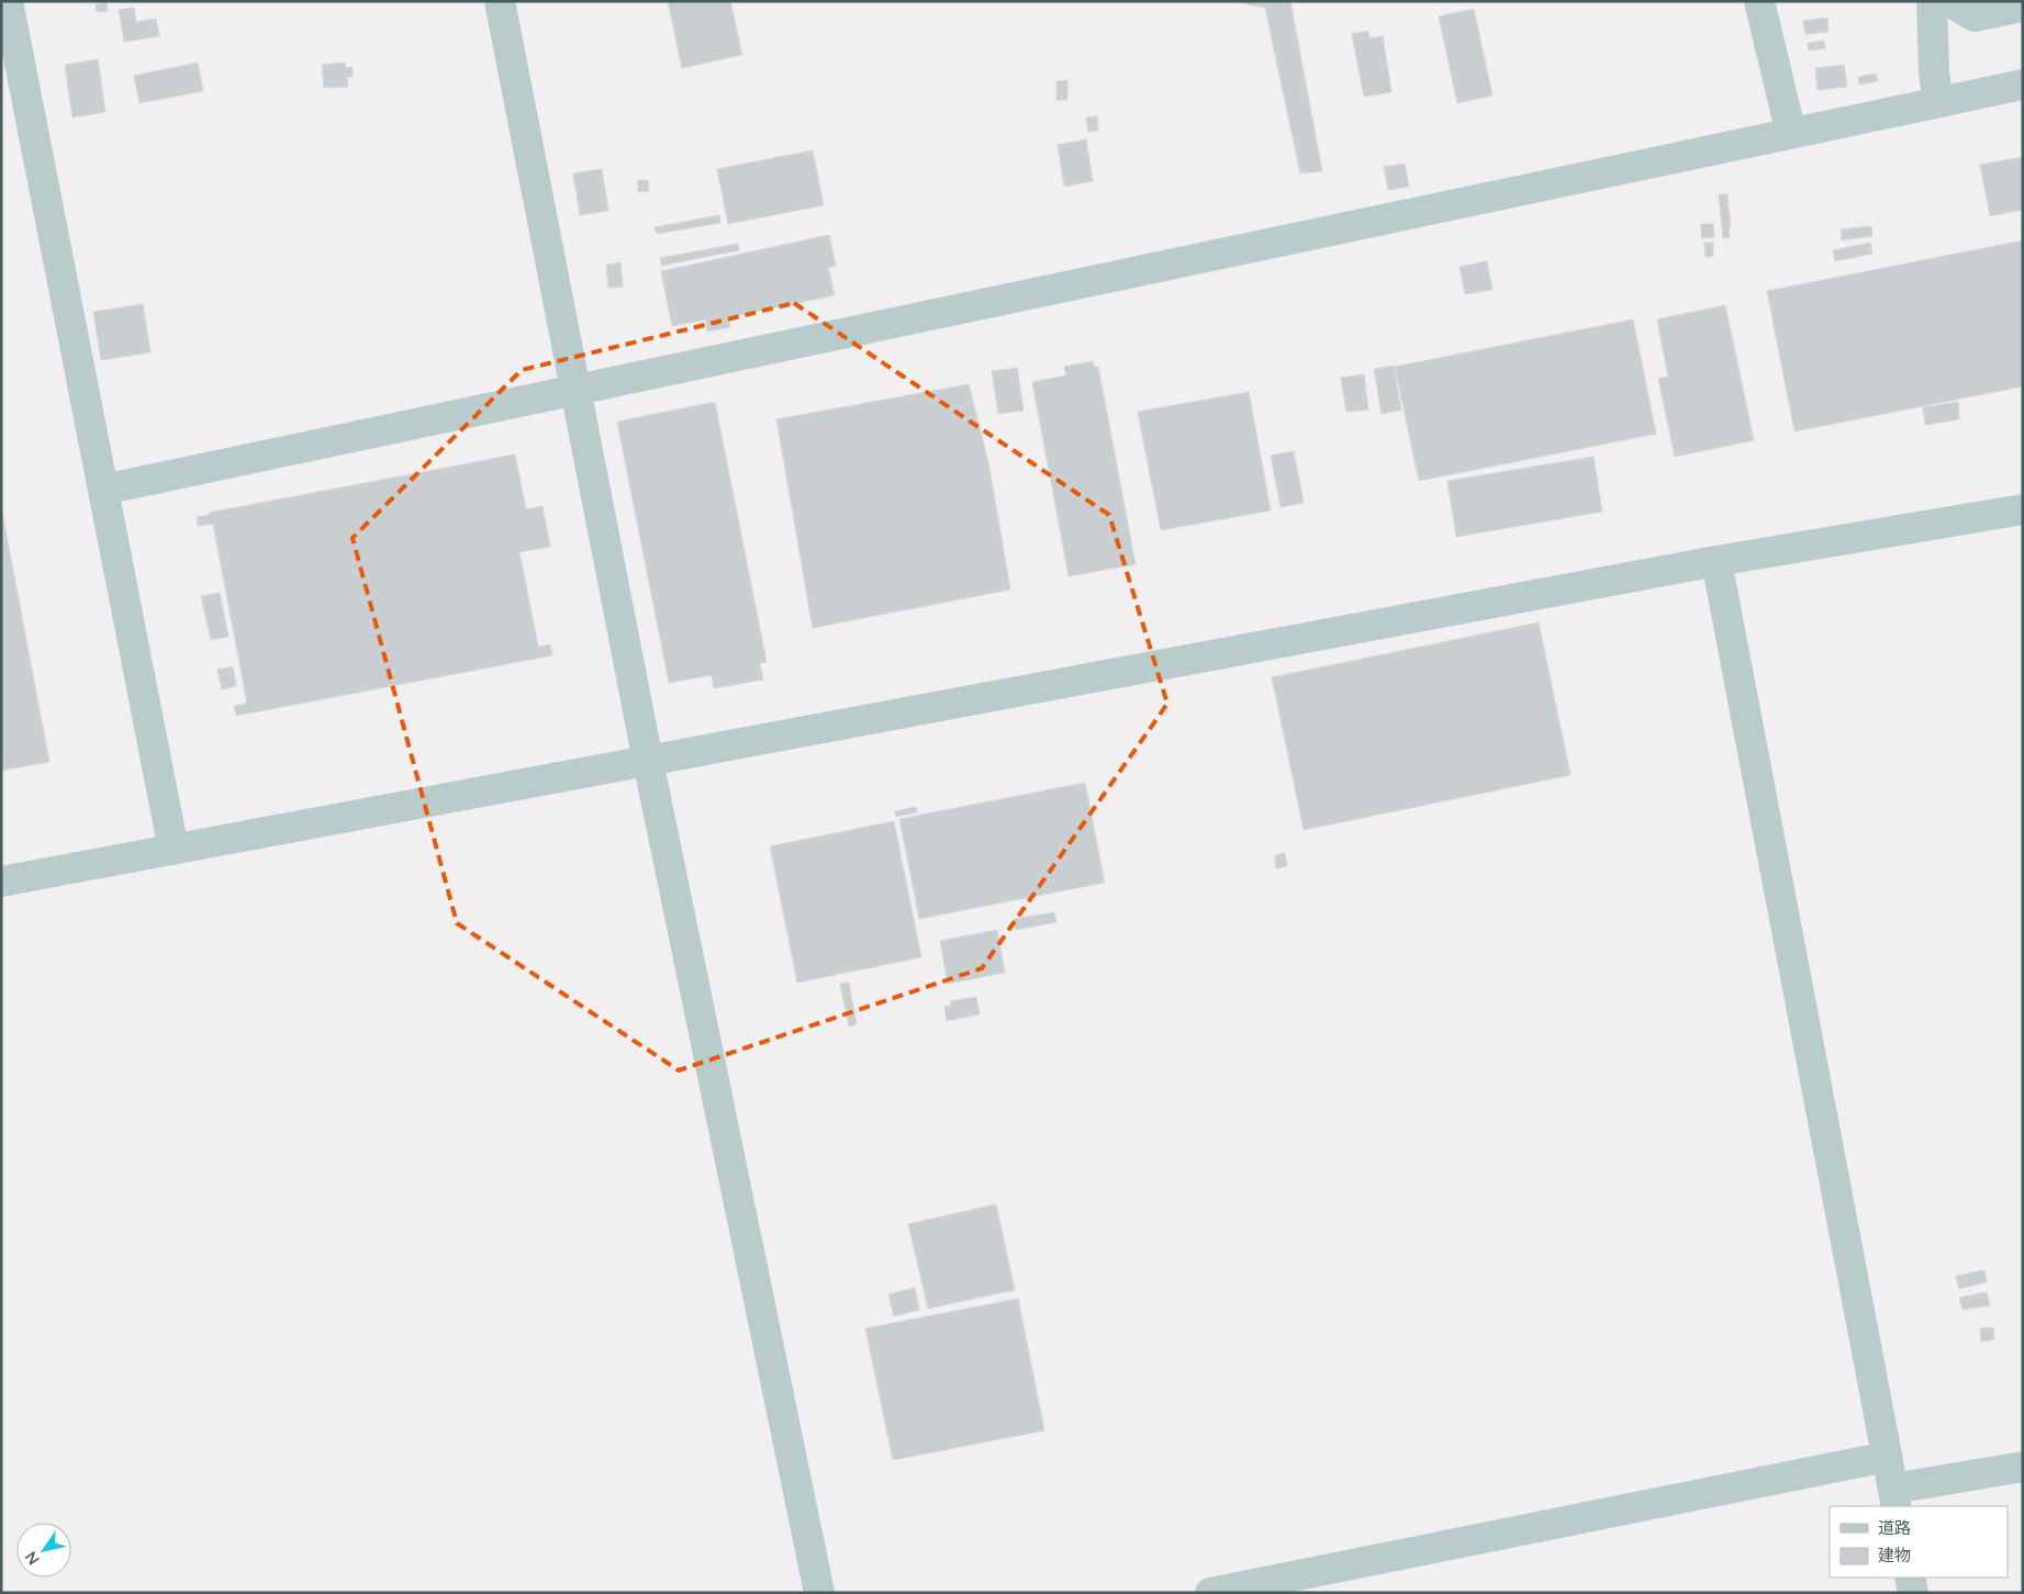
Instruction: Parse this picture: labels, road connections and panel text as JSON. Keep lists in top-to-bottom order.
{
  "legend": ["道路", "建物"],
  "north": "bottom left"
}
